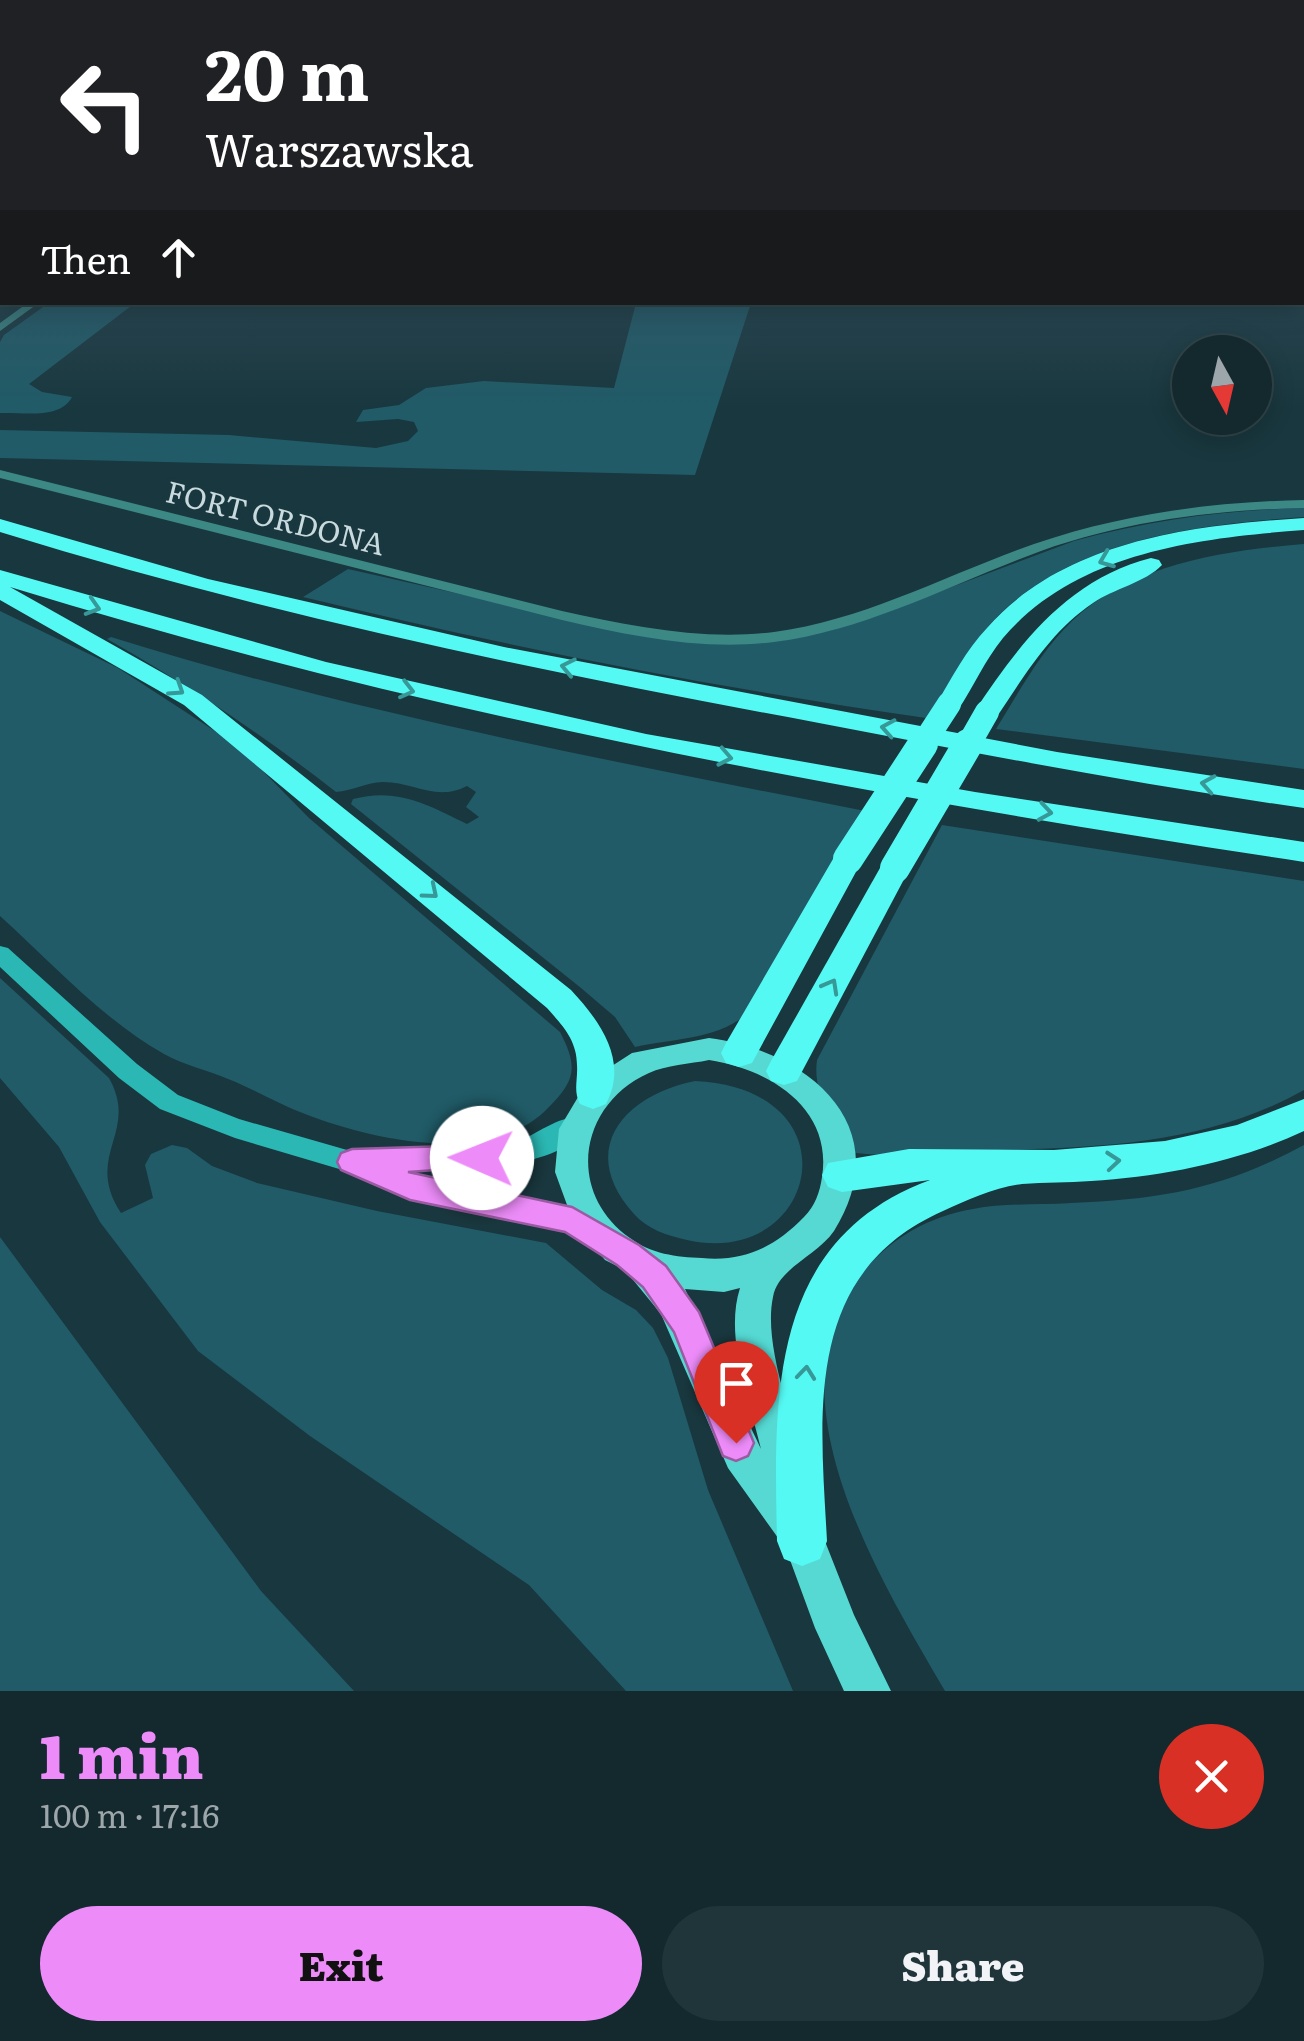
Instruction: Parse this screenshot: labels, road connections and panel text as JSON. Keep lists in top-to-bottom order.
{
  "streets": {
    "street": ["FORT ORDONA"]
  },
  "north": "bottom",
  "page": {
    "turn": ["20 m", "Warszawska"],
    "then": "Then",
    "heading": ["1 min", "100 m · 17:16"],
    "buttons": ["Exit", "Share"]
  }
}
